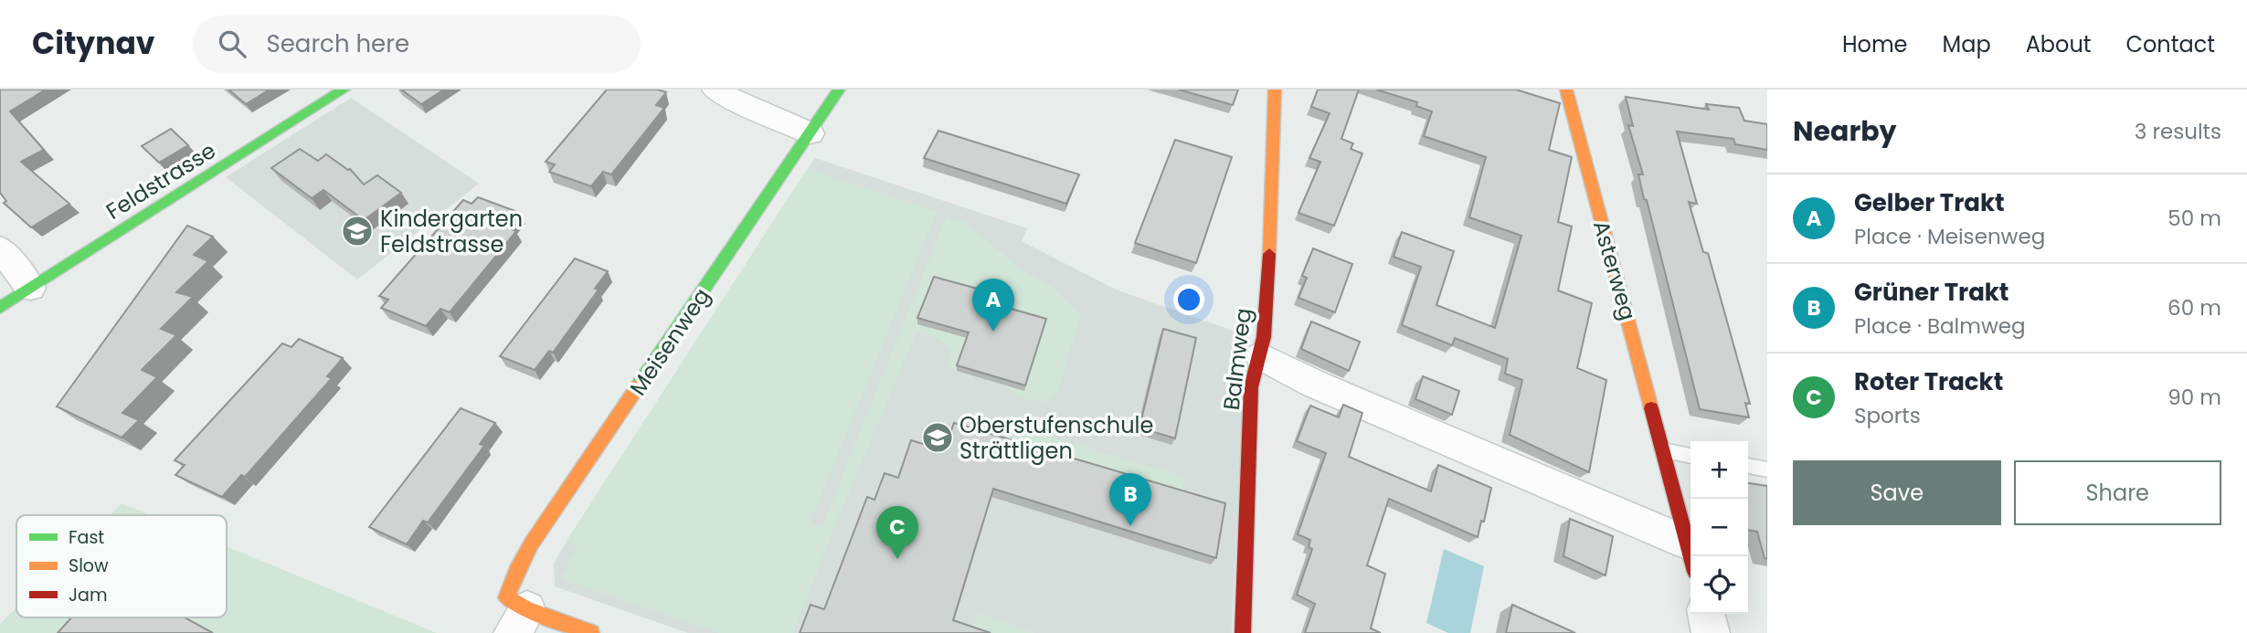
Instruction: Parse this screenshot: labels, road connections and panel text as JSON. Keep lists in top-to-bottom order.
{
  "streets": {
    "street": [
      "Feldstrasse",
      "Asterweg",
      "Meisenweg",
      "Balmweg"
    ]
  },
  "places": {
    "school or university": ["Kindergarten Feldstrasse", "Oberstufenschule Strättligen"]
  },
  "legend": ["Fast", "Slow", "Jam"],
  "page": {
    "header": "Citynav",
    "search": "Search here",
    "nav": [
      "Home",
      "Map",
      "About",
      "Contact"
    ],
    "heading": ["Nearby", "3 results"],
    "list": [
      {
        "mark": "A",
        "name": "Gelber Trakt",
        "note": "Place · Meisenweg",
        "value": "50 m"
      },
      {
        "mark": "B",
        "name": "Grüner Trakt",
        "note": "Place · Balmweg",
        "value": "60 m"
      },
      {
        "mark": "C",
        "name": "Roter Trackt",
        "note": "Sports",
        "value": "90 m"
      }
    ],
    "pins": ["A", "B", "C"],
    "map_buttons": ["+", "−"],
    "buttons": ["Save", "Share"]
  }
}
